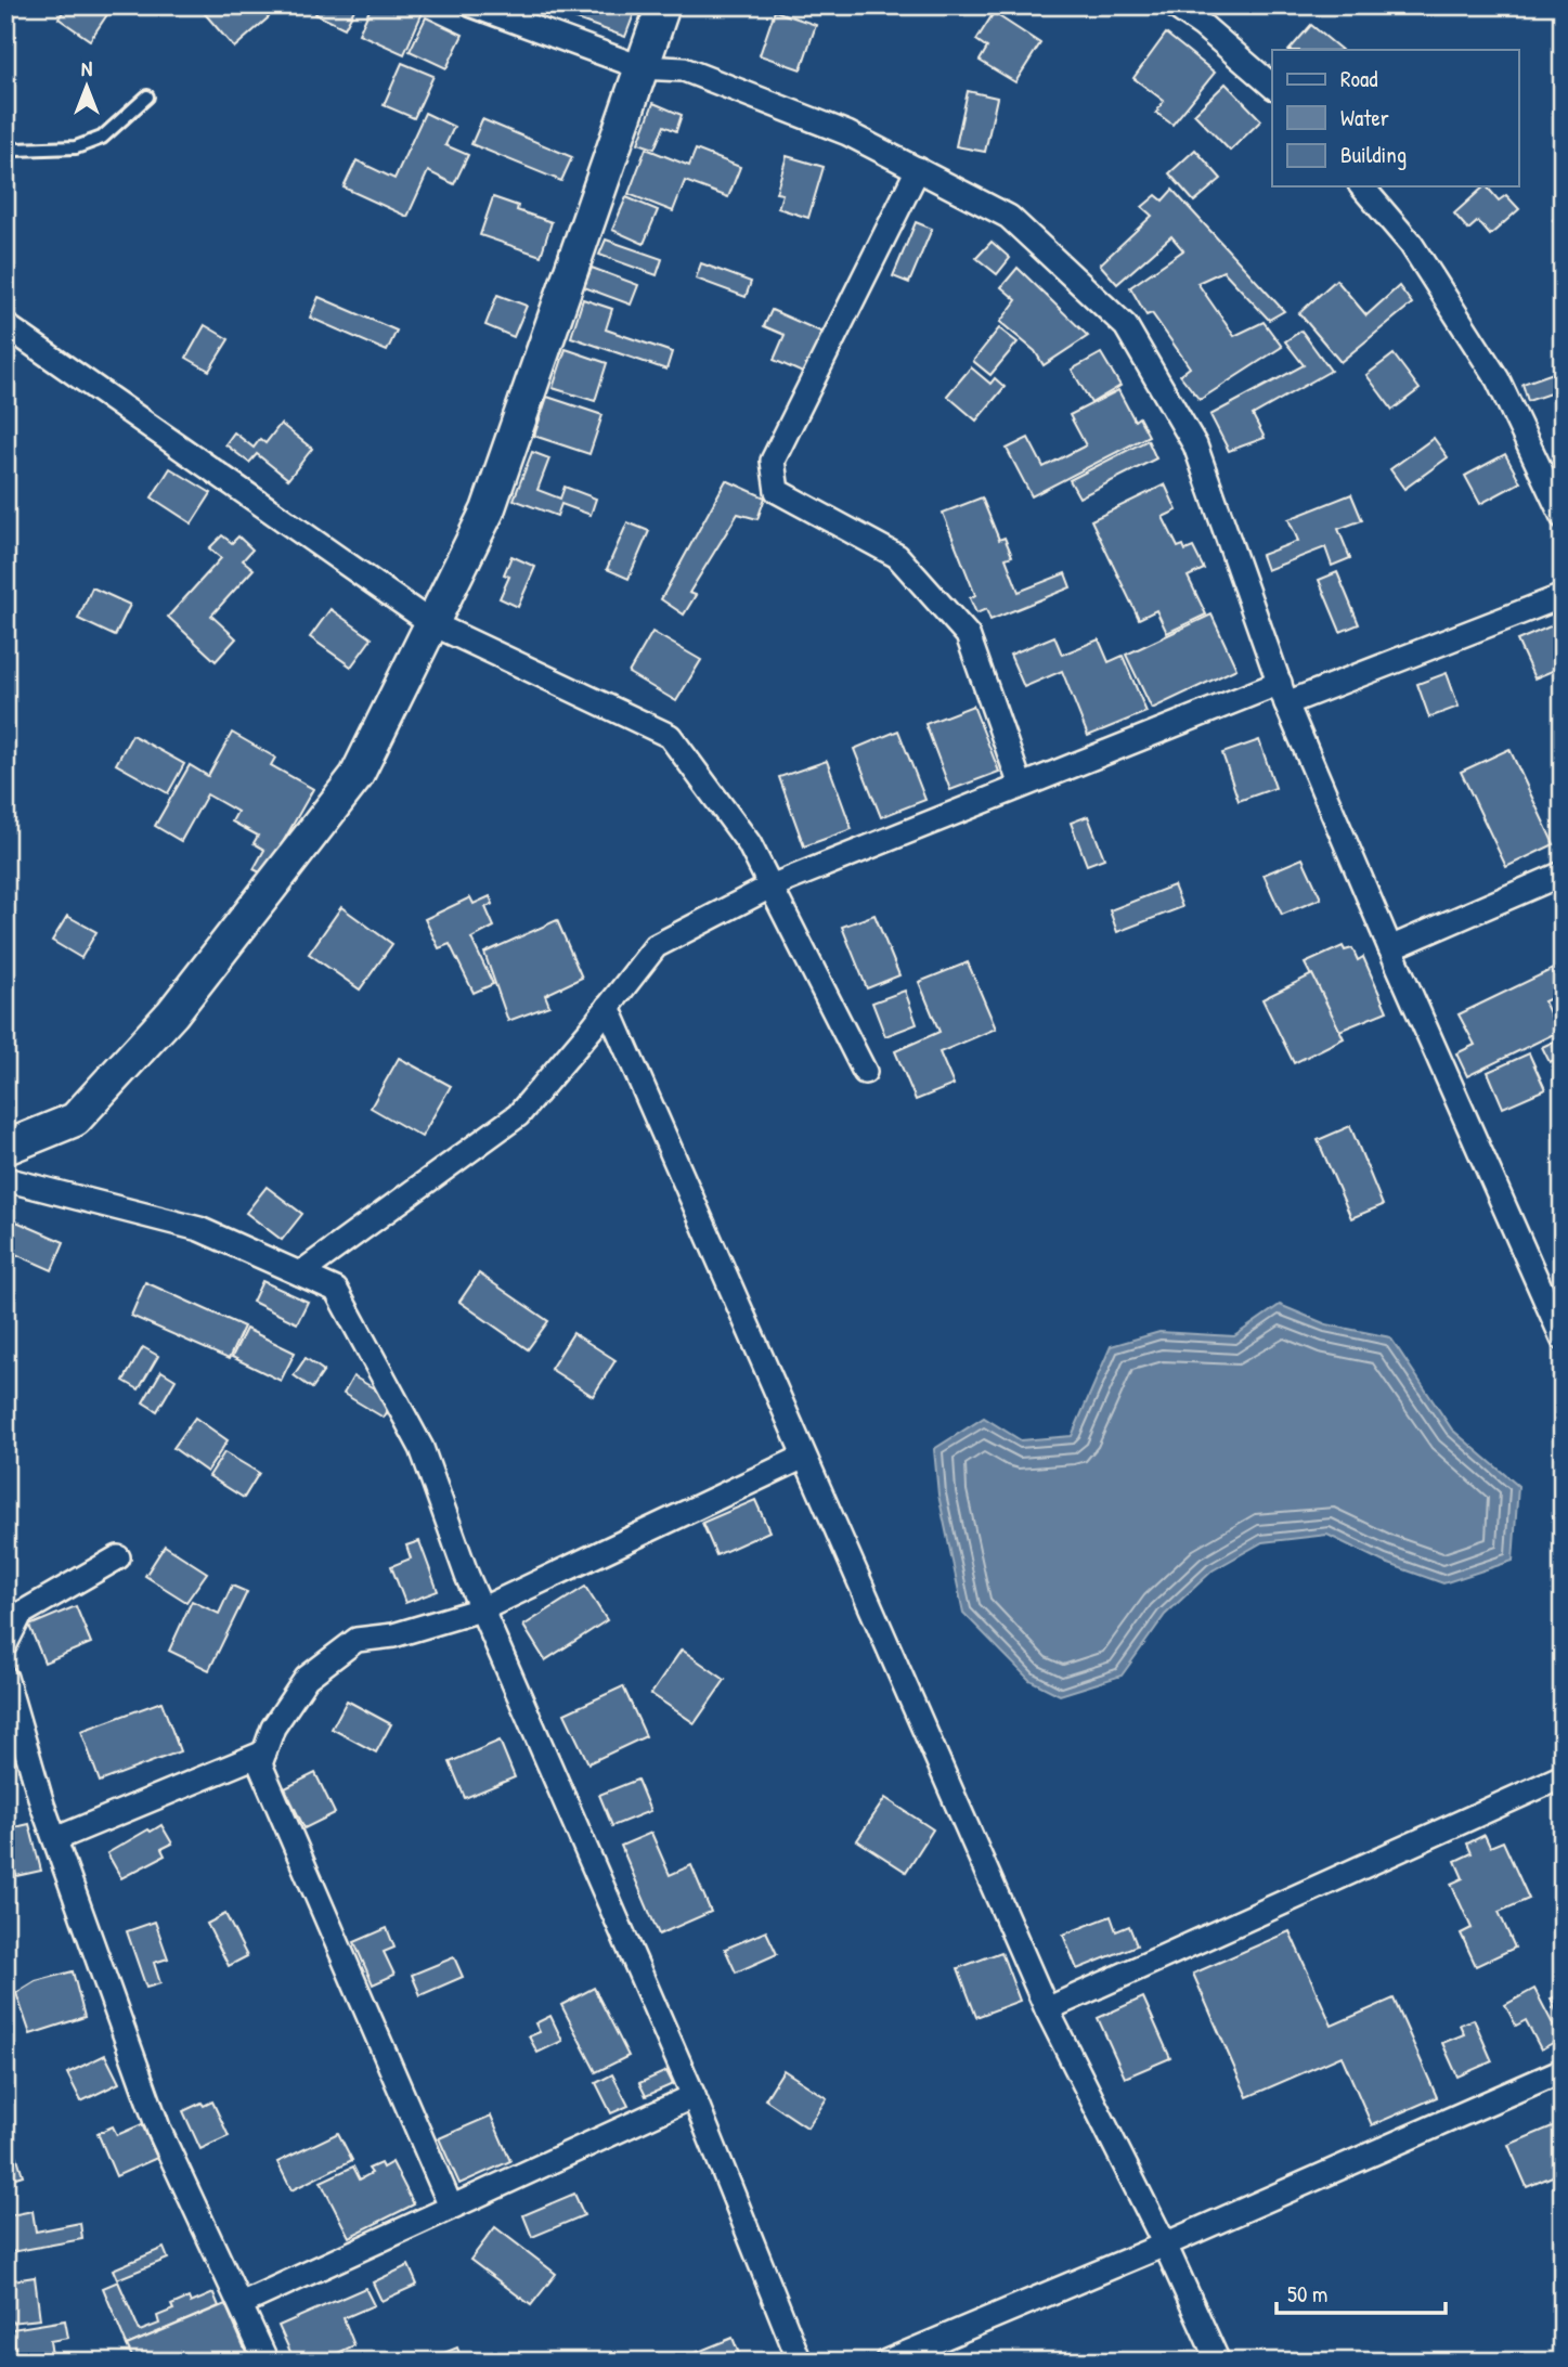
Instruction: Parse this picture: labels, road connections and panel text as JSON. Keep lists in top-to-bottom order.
{
  "legend": ["Road", "Water", "Building"],
  "scale_bar": "50 m",
  "north": "top"
}
